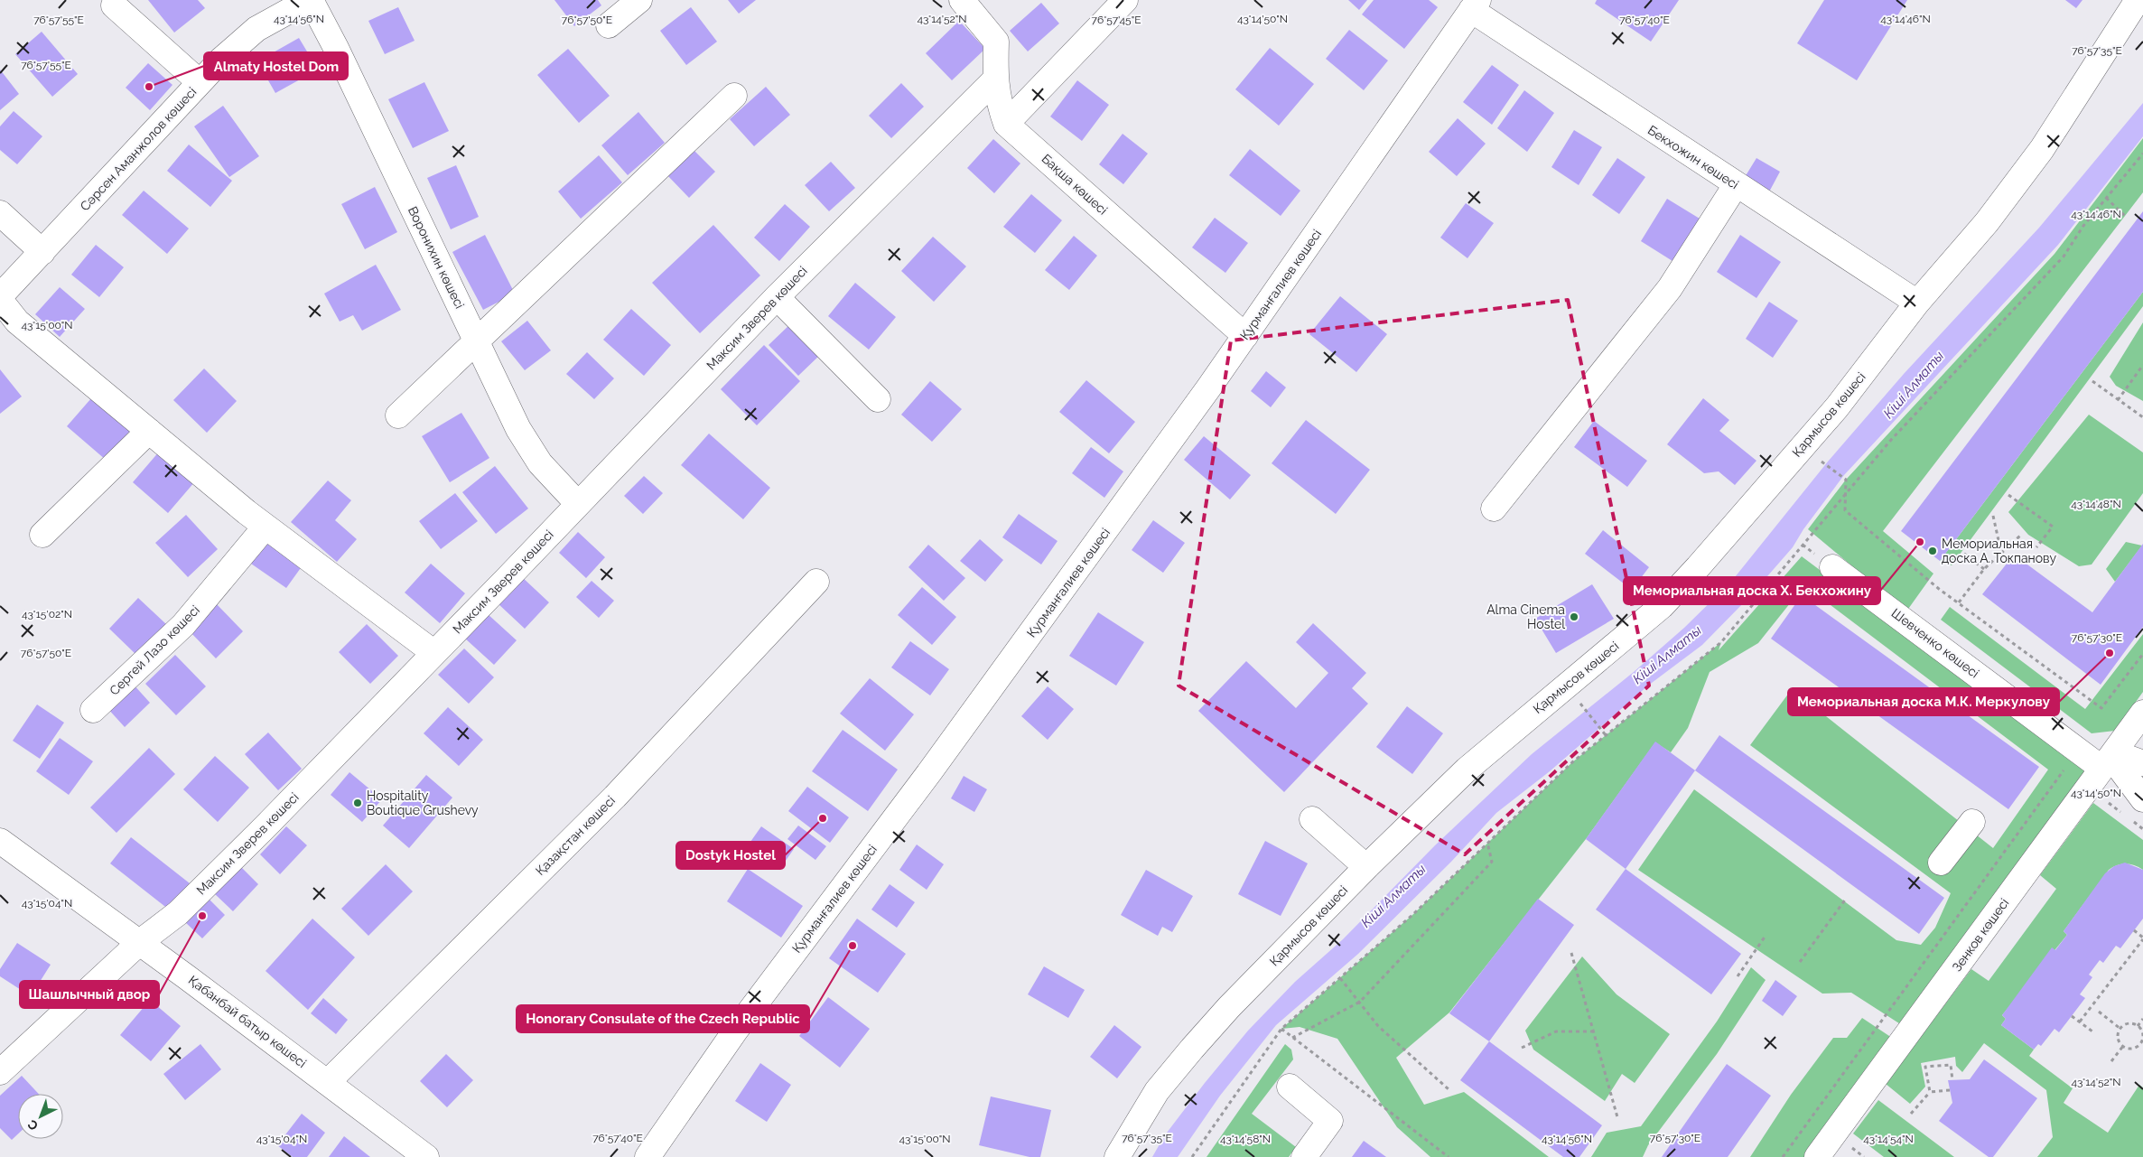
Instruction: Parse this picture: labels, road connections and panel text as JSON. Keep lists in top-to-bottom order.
{
  "streets": {
    "street": [
      "Сәрсен Аманжолов көшесі",
      "Бекхожин көшесі",
      "Бақша көшесі",
      "Воронихин көшесі",
      "Қурманғалиев көшесі",
      "Максим Зверев көшесі",
      "Қармысов көшесі",
      "Шевченко көшесі",
      "Сергей Лазо көшесі",
      "Қазақстан көшесі",
      "Зенков көшесі",
      "Қабанбай батыр көшесі"
    ]
  },
  "crossings": [
    ["Сәрсен Аманжолов көшесі", "Воронихин көшесі"],
    ["Бекхожин көшесі", "Қурманғалиев көшесі"],
    ["Бекхожин көшесі", "Қармысов көшесі"],
    ["Бақша көшесі", "Қурманғалиев көшесі"],
    ["Бақша көшесі", "Максим Зверев көшесі"],
    ["Воронихин көшесі", "Максим Зверев көшесі"],
    ["Максим Зверев көшесі", "Қабанбай батыр көшесі"],
    ["Шевченко көшесі", "Зенков көшесі"],
    ["Қазақстан көшесі", "Қабанбай батыр көшесі"]
  ],
  "water": ["Кіші Алматы"],
  "places": [
    "Almaty Hostel Dom",
    "Мемориальная доска Х. Бекхожину",
    "Мемориальная доска А. Токпанову",
    "Alma Cinema Hostel",
    "Мемориальная доска М.К. Меркулову",
    "Hospitality Boutique Grushevy",
    "Dostyk Hostel",
    "Шашлычный двор",
    "Honorary Consulate of the Czech Republic"
  ],
  "north": "bottom left",
  "coordinates": [
    "43°14'46\"N",
    "43°14'56\"N",
    "43°14'52\"N",
    "43°14'50\"N",
    "76°57'50\"E",
    "76°57'45\"E",
    "76°57'55\"E",
    "76°57'40\"E",
    "76°57'35\"E",
    "43°15'00\"N",
    "43°14'48\"N",
    "43°15'02\"N",
    "76°57'30\"E",
    "43°15'04\"N",
    "43°14'58\"N",
    "43°14'54\"N"
  ]
}
